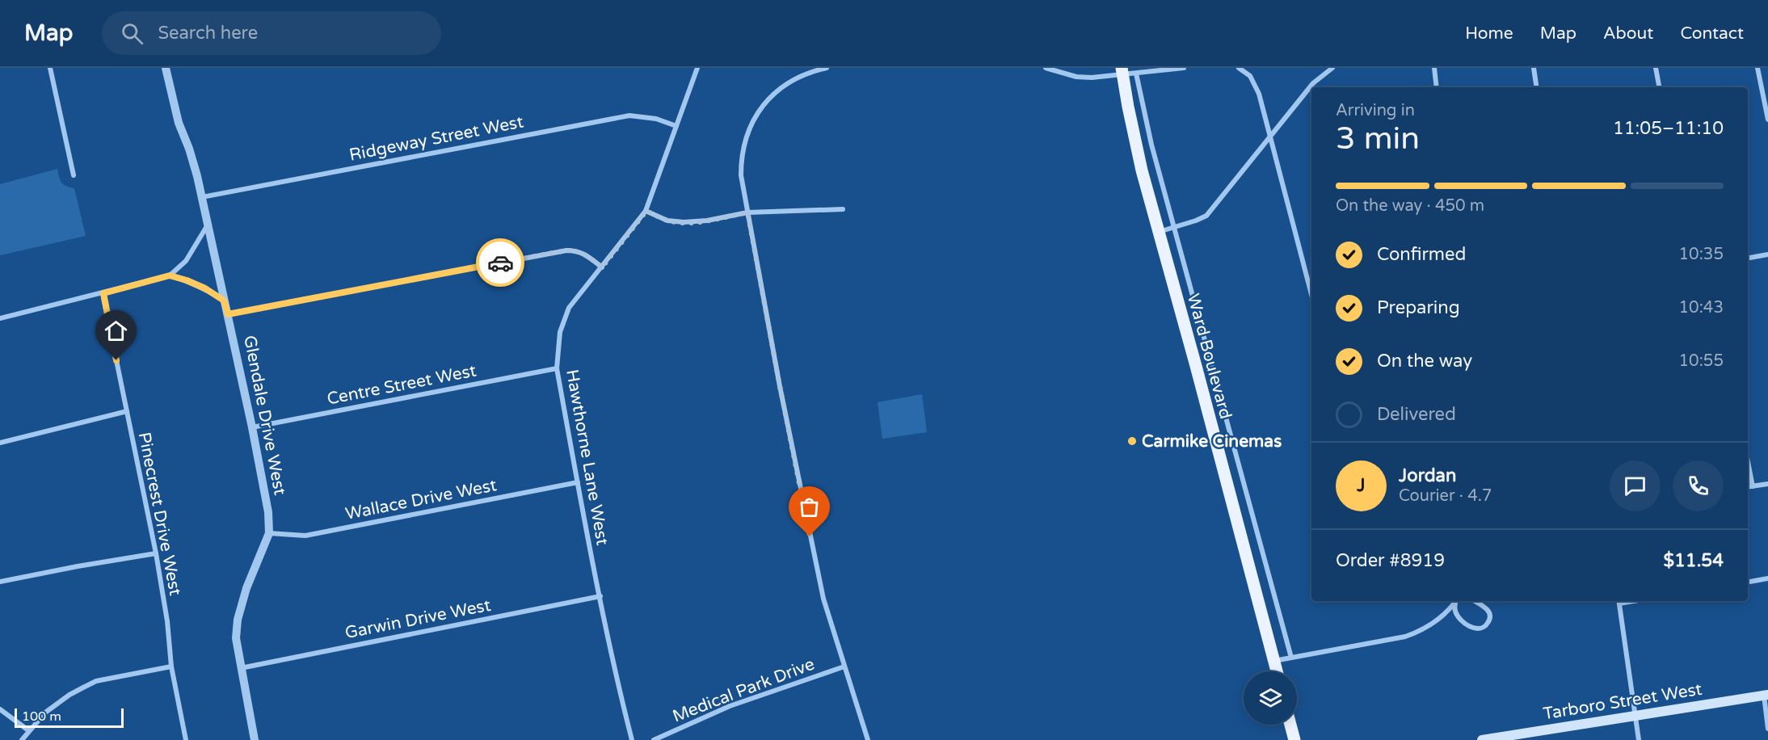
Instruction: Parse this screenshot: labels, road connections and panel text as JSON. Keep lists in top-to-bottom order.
{
  "streets": {
    "main road": ["Ward Boulevard", "Tarboro Street West"],
    "street": [
      "Ridgeway Street West",
      "Centre Street West",
      "Glendale Drive West",
      "Hawthorne Lane West",
      "Wallace Drive West",
      "Pinecrest Drive West",
      "Garwin Drive West",
      "Medical Park Drive"
    ]
  },
  "crossings": [
    ["Ridgeway Street West", "Glendale Drive West"],
    ["Ridgeway Street West", "Hawthorne Lane West"],
    ["Centre Street West", "Glendale Drive West"],
    ["Centre Street West", "Hawthorne Lane West"],
    ["Glendale Drive West", "Wallace Drive West"],
    ["Glendale Drive West", "Garwin Drive West"],
    ["Hawthorne Lane West", "Wallace Drive West"],
    ["Hawthorne Lane West", "Garwin Drive West"]
  ],
  "places": ["Carmike Cinemas"],
  "scale_bar": "100 m",
  "page": {
    "header": "Map",
    "search": "Search here",
    "nav": [
      "Home",
      "Map",
      "About",
      "Contact"
    ],
    "heading": ["3 min", "Arriving in", "11:05–11:10"],
    "panel": [
      "Jordan",
      "Courier · 4.7",
      "Order #8919",
      "$11.54"
    ],
    "bar": "On the way · 450 m",
    "list": [
      ["Confirmed", "10:35"],
      ["Preparing", "10:43"],
      ["On the way", "10:55"],
      "Delivered"
    ],
    "round": "J",
    "scale": "100 m"
  }
}
